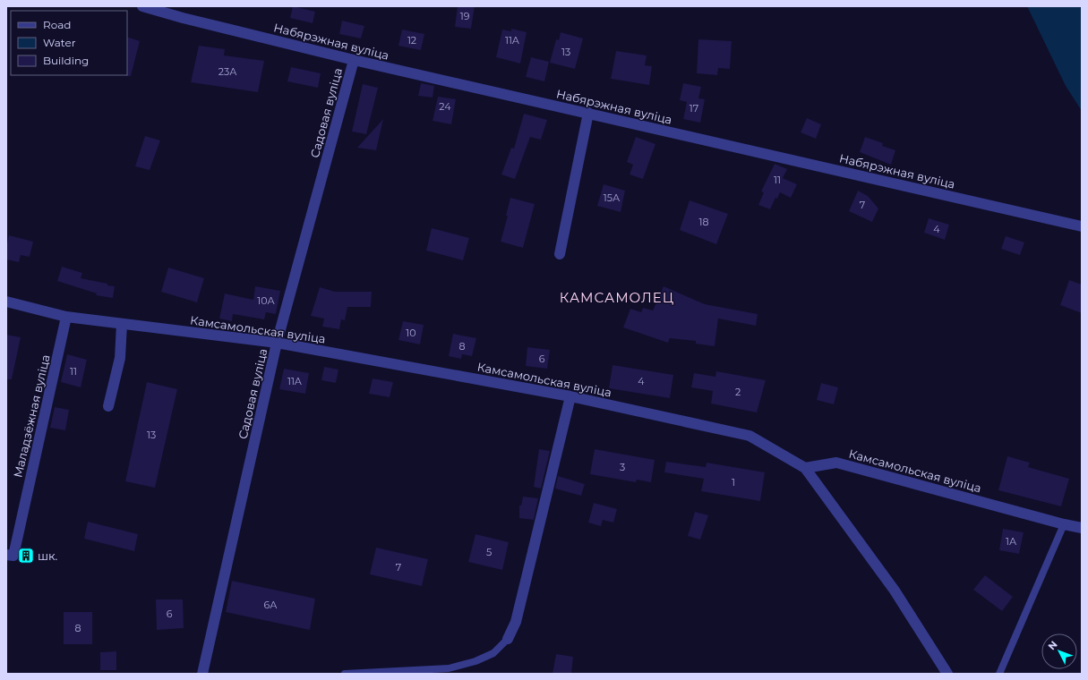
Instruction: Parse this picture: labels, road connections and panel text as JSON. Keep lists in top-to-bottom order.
{
  "streets": {
    "street": [
      "Набярэжная вуліца",
      "Садовая вуліца",
      "Камсамольская вуліца",
      "Маладзёжная вуліца"
    ]
  },
  "crossings": [
    ["Набярэжная вуліца", "Садовая вуліца"],
    ["Садовая вуліца", "Камсамольская вуліца"],
    ["Камсамольская вуліца", "Маладзёжная вуліца"]
  ],
  "districts": ["КАМСАМОЛЕЦ"],
  "places": {
    "building": ["шк."]
  },
  "house_numbers": [
    "19",
    "12",
    "11А",
    "13",
    "23А",
    "24",
    "17",
    "11",
    "15А",
    "7",
    "18",
    "4",
    "10А",
    "10",
    "8",
    "6",
    "11",
    "11А",
    "4",
    "2",
    "13",
    "3",
    "1",
    "1А",
    "5",
    "7",
    "6А",
    "6",
    "8"
  ],
  "legend": ["Road", "Water", "Building"],
  "north": "top left"
}
